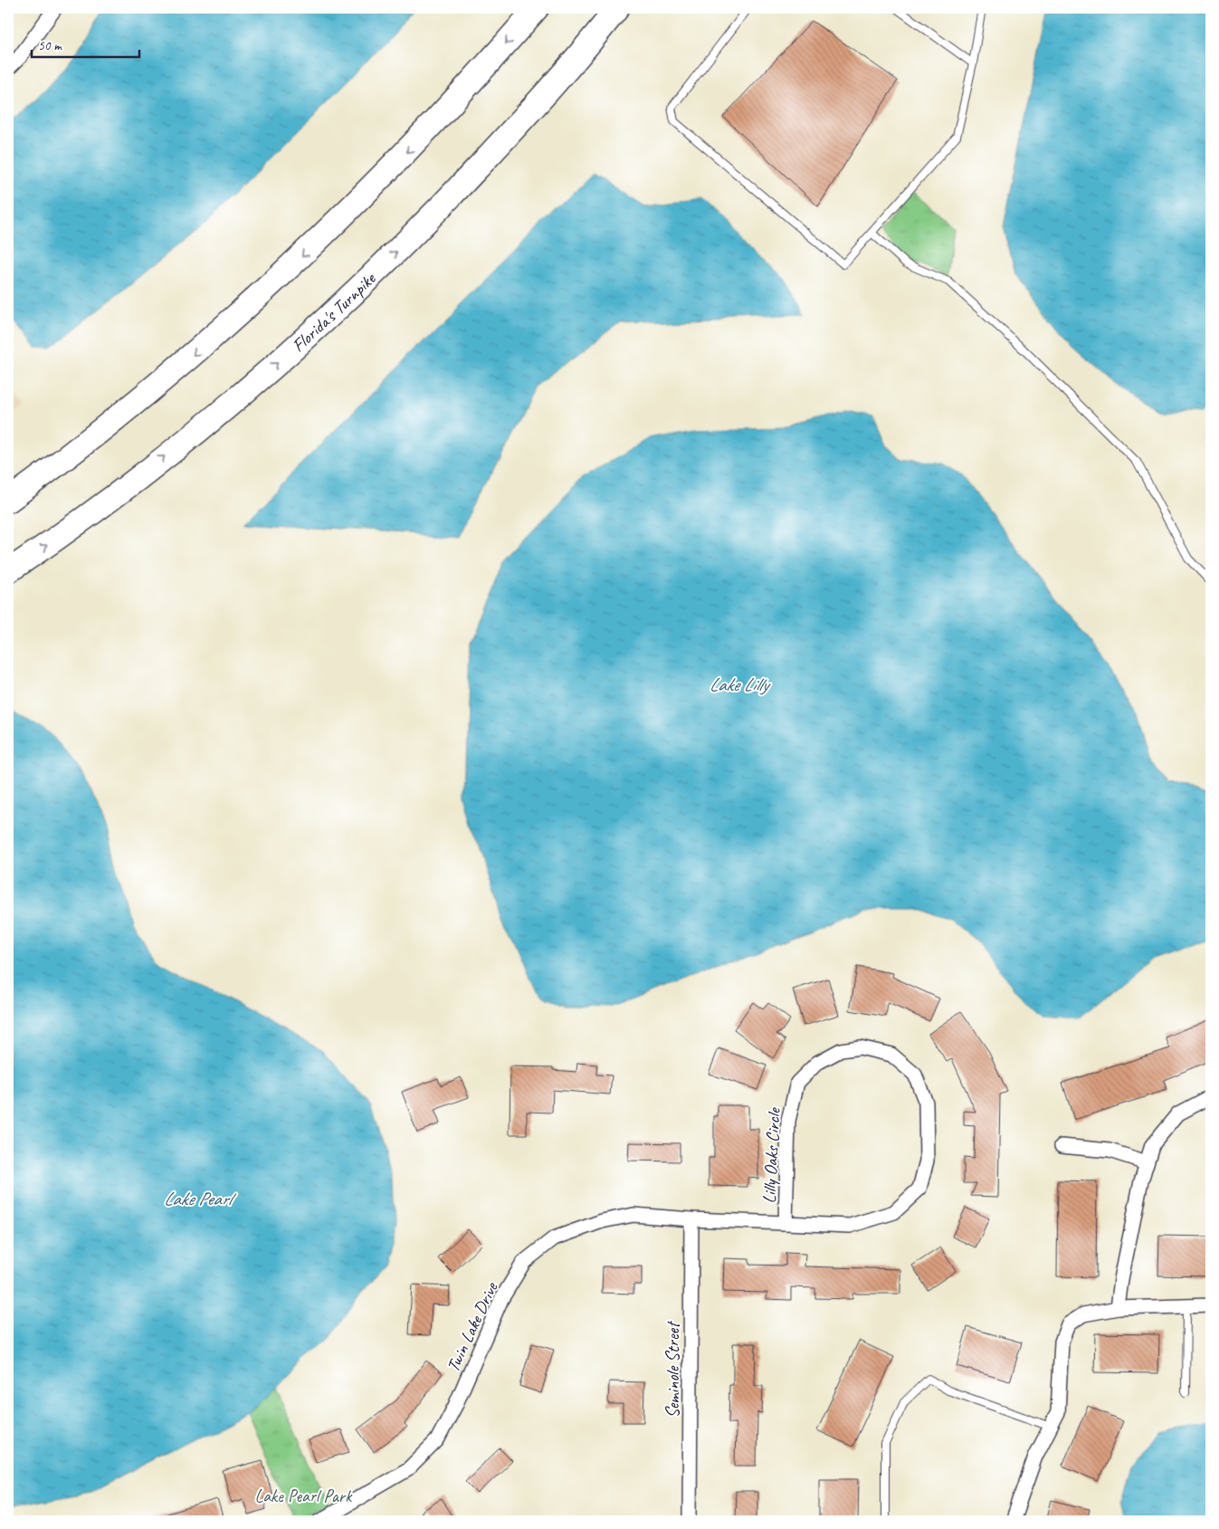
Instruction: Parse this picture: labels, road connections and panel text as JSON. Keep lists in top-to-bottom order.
{
  "streets": {
    "highway": ["Florida's Turnpike"],
    "street": ["Lilly Oaks Circle", "Twin Lake Drive", "Seminole Street"]
  },
  "crossings": [
    ["Lilly Oaks Circle", "Twin Lake Drive"],
    ["Lilly Oaks Circle", "Seminole Street"],
    ["Twin Lake Drive", "Seminole Street"]
  ],
  "water": ["Lake Lilly", "Lake Pearl"],
  "parks": ["Lake Pearl Park"],
  "scale_bar": "50 m"
}
